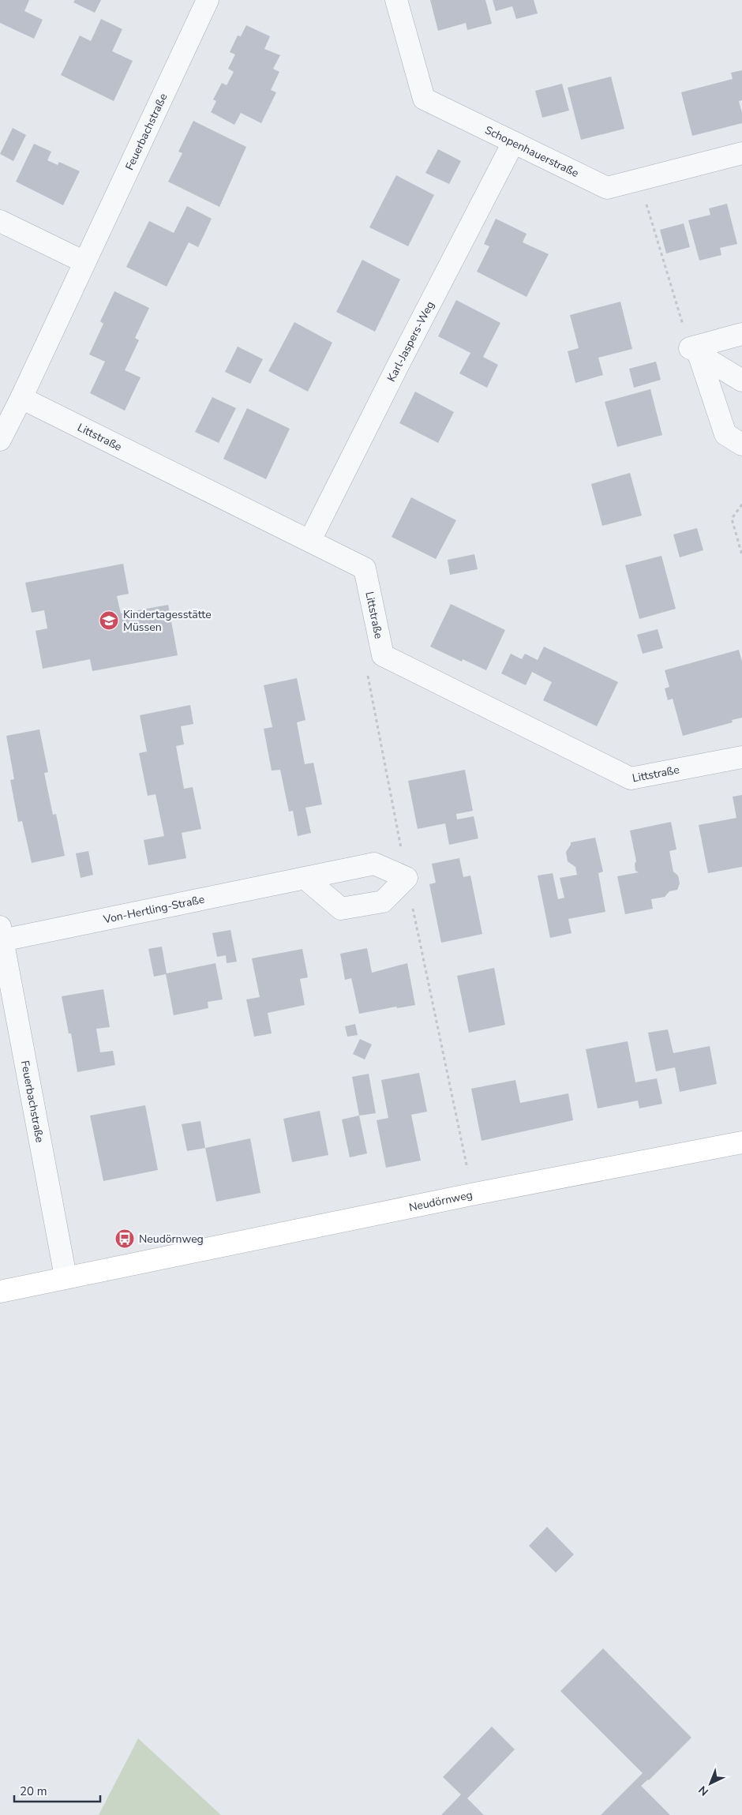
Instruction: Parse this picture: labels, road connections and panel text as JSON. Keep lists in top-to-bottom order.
{
  "streets": {
    "street": [
      "Feuerbachstraße",
      "Schopenhauerstraße",
      "Karl-Jaspers-Weg",
      "Littstraße",
      "Von-Hertling-Straße",
      "Neudörnweg"
    ]
  },
  "crossings": [
    ["Feuerbachstraße", "Littstraße"],
    ["Feuerbachstraße", "Von-Hertling-Straße"],
    ["Feuerbachstraße", "Neudörnweg"],
    ["Schopenhauerstraße", "Karl-Jaspers-Weg"],
    ["Karl-Jaspers-Weg", "Littstraße"]
  ],
  "places": {
    "school or university": ["Kindertagesstätte Müssen"],
    "bus stop": ["Neudörnweg"]
  },
  "scale_bar": "20 m",
  "north": "bottom left"
}
